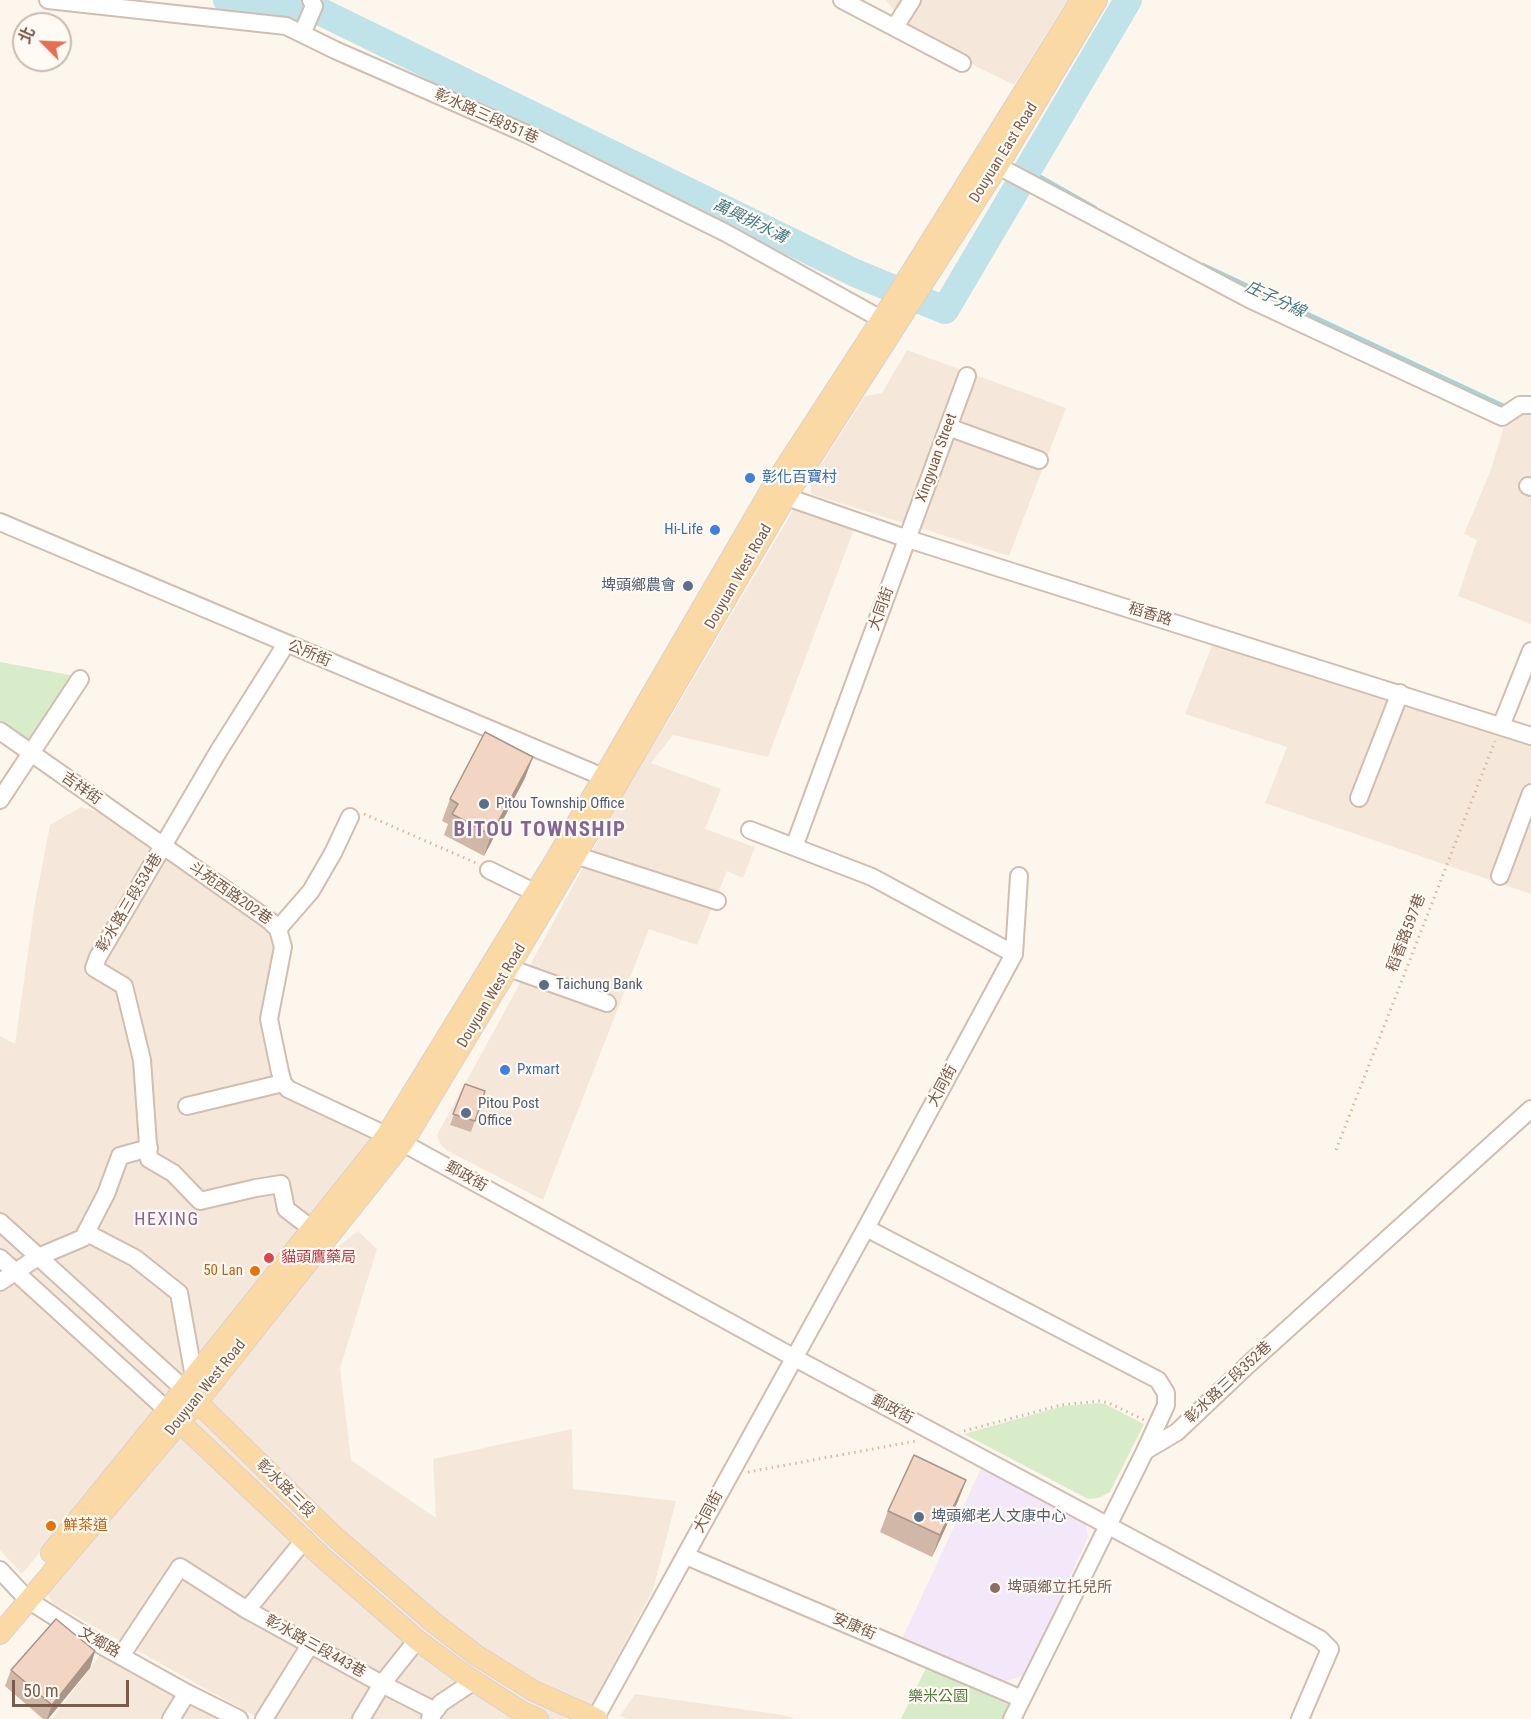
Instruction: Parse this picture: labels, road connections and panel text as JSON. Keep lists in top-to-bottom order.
{
  "streets": {
    "main road": ["Douyuan East Road", "Douyuan West Road", "彰水路三段"],
    "street": [
      "彰水路三段851巷",
      "Xingyuan Street",
      "大同街",
      "稻香路",
      "公所街",
      "吉祥街",
      "斗苑西路202巷",
      "彰水路三段534巷",
      "郵政街",
      "彰水路三段352巷",
      "安康街",
      "文鄉路",
      "彰水路三段443巷"
    ],
    "path": ["稻香路597巷"]
  },
  "crossings": [
    ["彰水路三段851巷", "Douyuan West Road"],
    ["Douyuan East Road", "Douyuan West Road"],
    ["Xingyuan Street", "大同街"],
    ["Xingyuan Street", "稻香路"],
    ["Douyuan West Road", "稻香路"],
    ["Douyuan West Road", "公所街"],
    ["Douyuan West Road", "郵政街"],
    ["Douyuan West Road", "彰水路三段"],
    ["Douyuan West Road", "文鄉路"],
    ["大同街", "稻香路"],
    ["大同街", "郵政街"],
    ["大同街", "彰水路三段"],
    ["大同街", "安康街"],
    ["稻香路", "稻香路597巷"],
    ["吉祥街", "斗苑西路202巷"],
    ["吉祥街", "彰水路三段534巷"],
    ["斗苑西路202巷", "彰水路三段534巷"],
    ["彰水路三段", "彰水路三段443巷"],
    ["文鄉路", "彰水路三段443巷"]
  ],
  "districts": ["BITOU TOWNSHIP", "HEXING"],
  "water": ["萬興排水溝", "庄子分線"],
  "parks": ["樂米公園"],
  "places": [
    "彰化百寶村",
    "Hi-Life",
    "埤頭鄉農會",
    "Pitou Township Office",
    "Taichung Bank",
    "Pxmart",
    "Pitou Post Office",
    "貓頭鷹藥局",
    "50 Lan",
    "埤頭鄉老人文康中心",
    "鮮茶道",
    "埤頭鄉立托兒所"
  ],
  "scale_bar": "50 m",
  "north": "top left"
}
